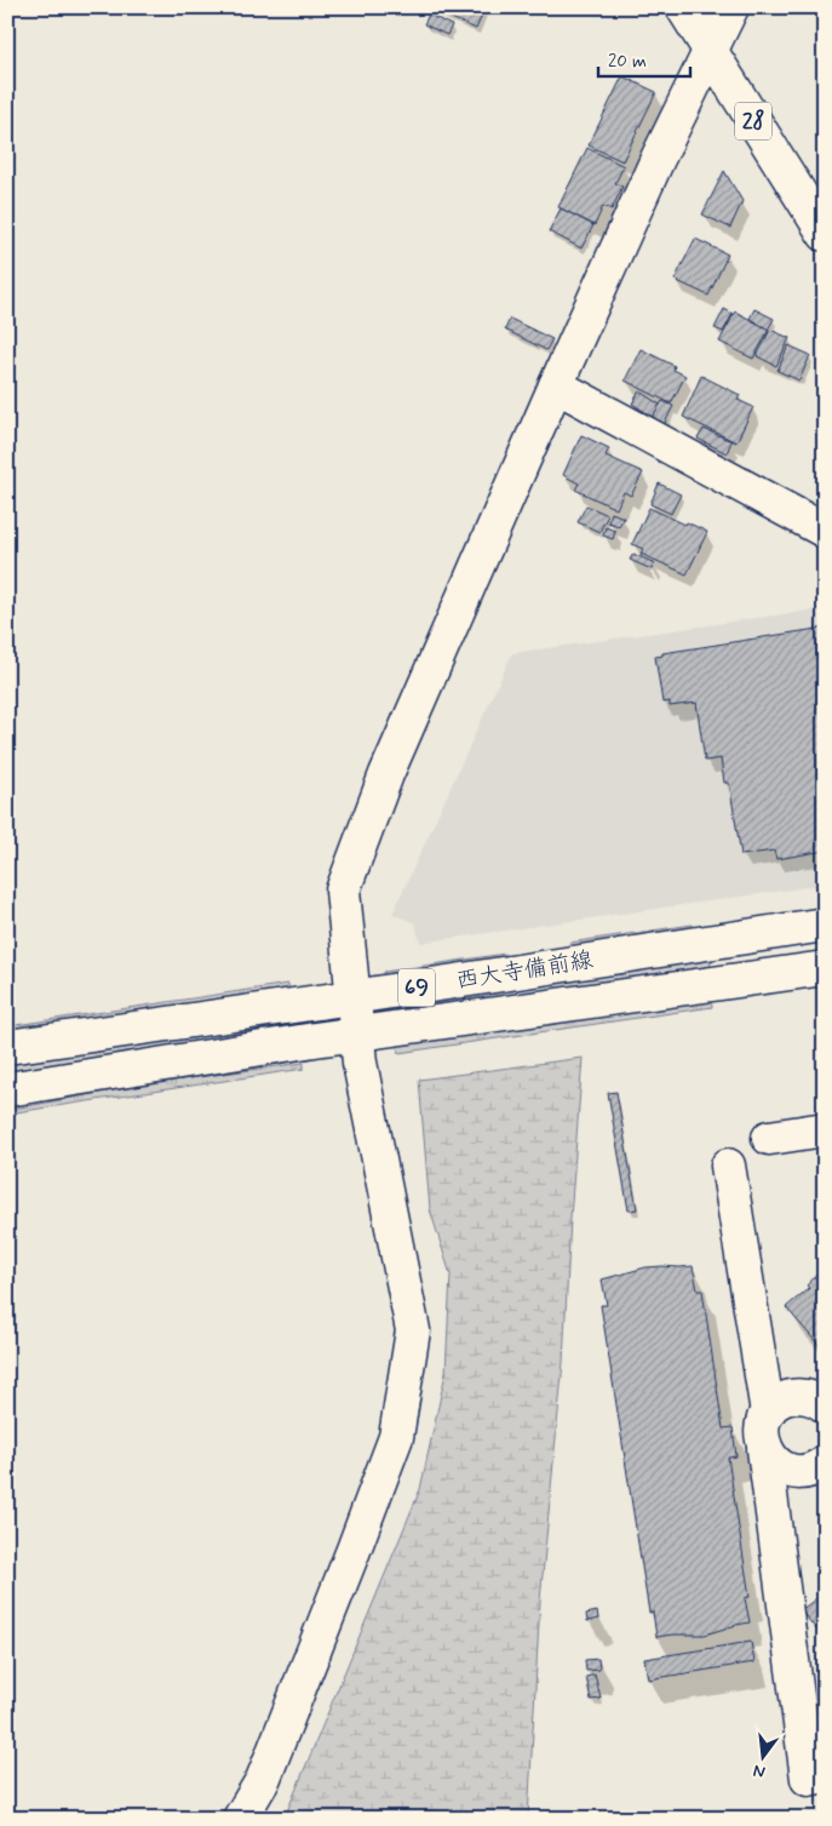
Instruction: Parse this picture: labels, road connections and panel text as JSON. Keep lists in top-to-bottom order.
{
  "streets": {
    "street": ["28", "西大寺備前線", "69"]
  },
  "scale_bar": "20 m",
  "north": "bottom"
}
